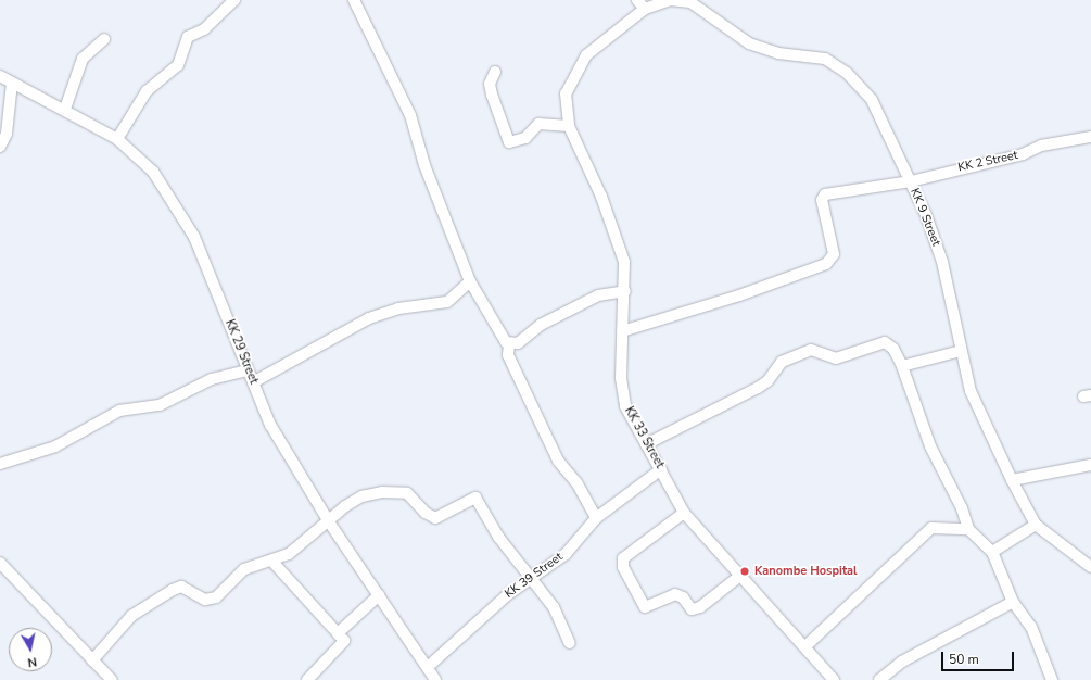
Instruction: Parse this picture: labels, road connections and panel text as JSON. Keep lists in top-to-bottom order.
{
  "streets": {
    "street": [
      "KK 2 Street",
      "KK 9 Street",
      "KK 29 Street",
      "KK 33 Street",
      "KK 39 Street"
    ]
  },
  "crossings": [
    ["KK 2 Street", "KK 9 Street"],
    ["KK 2 Street", "KK 33 Street"],
    ["KK 9 Street", "KK 33 Street"],
    ["KK 29 Street", "KK 39 Street"],
    ["KK 33 Street", "KK 39 Street"]
  ],
  "places": ["Kanombe Hospital"],
  "scale_bar": "50 m",
  "north": "bottom"
}
